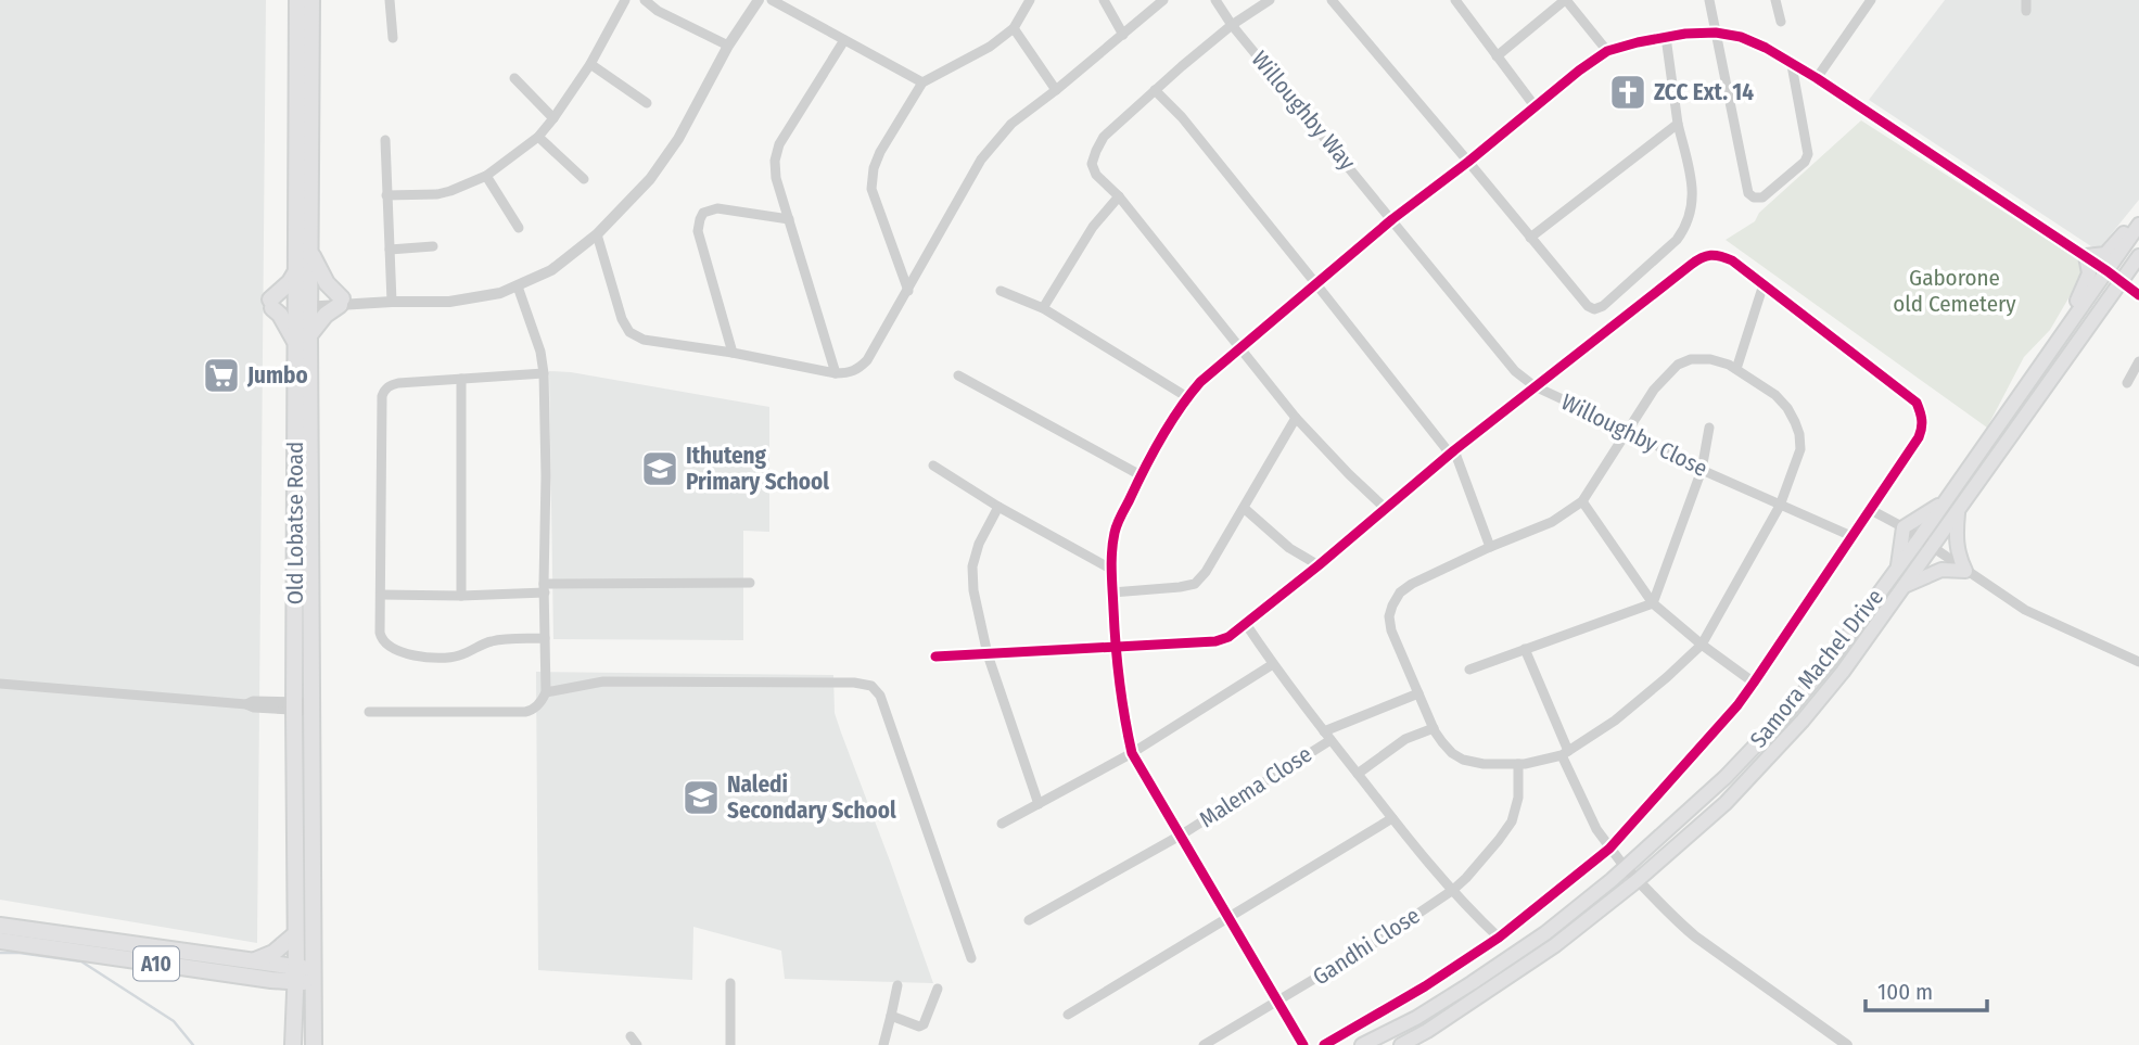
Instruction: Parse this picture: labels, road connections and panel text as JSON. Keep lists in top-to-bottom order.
{
  "streets": {
    "main road": ["Old Lobatse Road", "Samora Machel Drive", "A10"],
    "street": [
      "Willoughby Way",
      "Willoughby Close",
      "Malema Close",
      "Gandhi Close"
    ]
  },
  "crossings": [
    ["Willoughby Way", "Willoughby Close"],
    ["Old Lobatse Road", "A10"]
  ],
  "parks": ["Gaborone old Cemetery"],
  "places": {
    "church": ["ZCC Ext. 14"],
    "supermarket": ["Jumbo"],
    "school or university": ["Ithuteng Primary School", "Naledi Secondary School"]
  },
  "scale_bar": "100 m"
}
